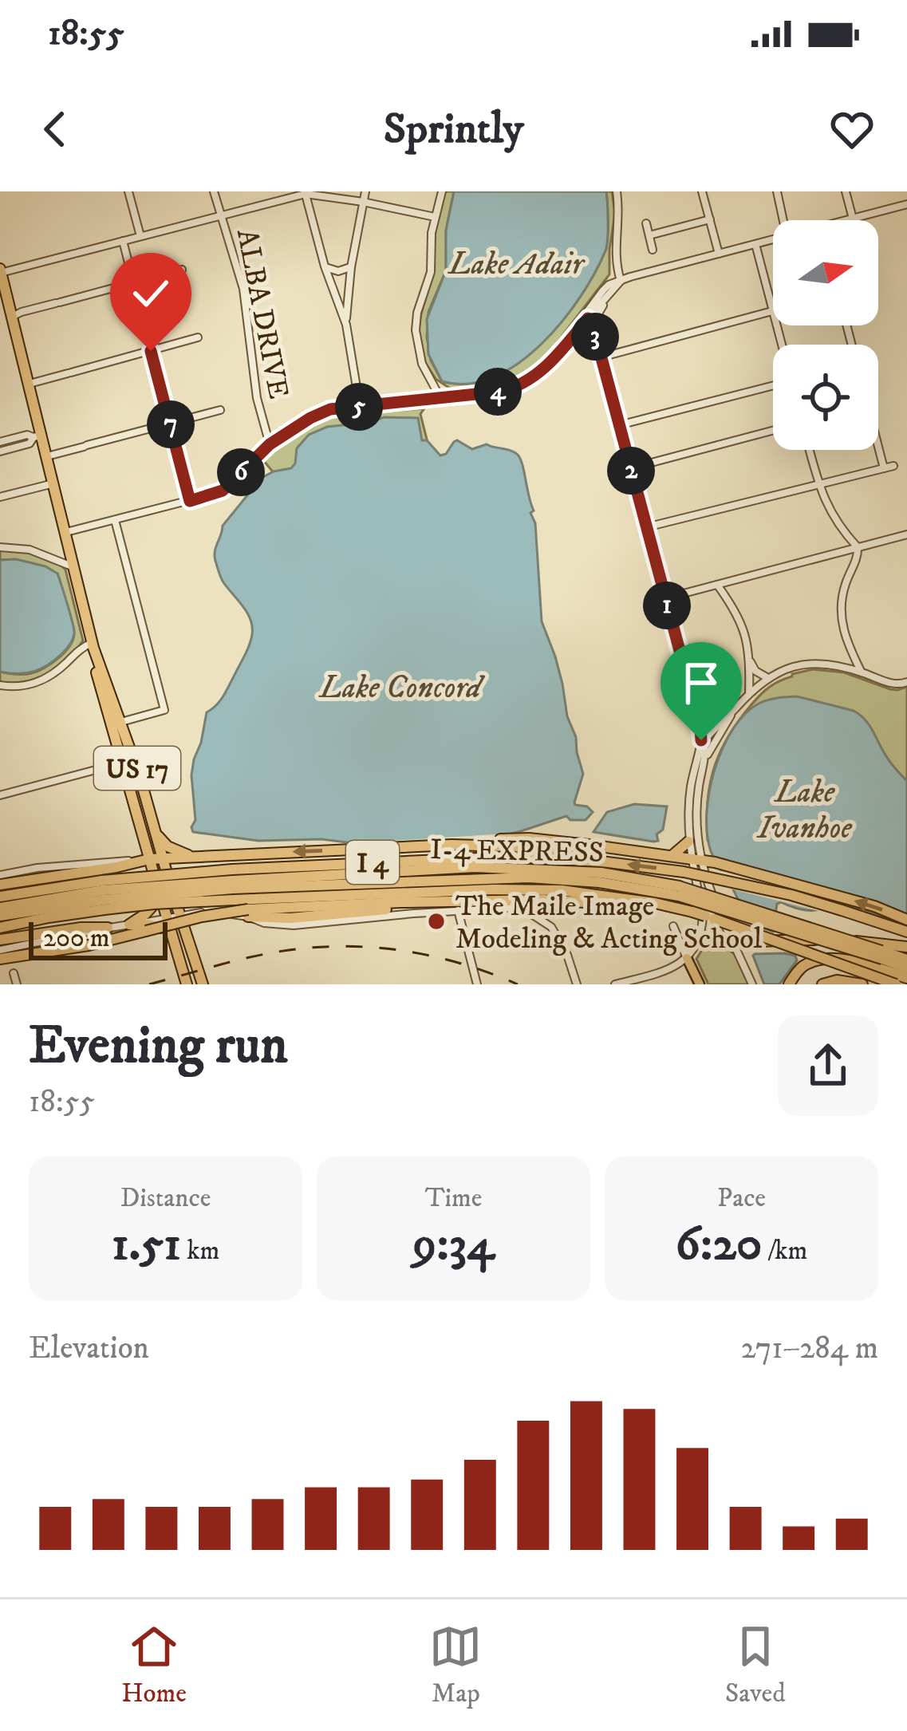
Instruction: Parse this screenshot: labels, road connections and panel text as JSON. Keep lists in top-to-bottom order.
{
  "streets": {
    "highway": ["US 17", "I-4 EXPRESS", "I 4"],
    "street": ["ALBA DRIVE"]
  },
  "crossings": [
    ["I-4 EXPRESS", "I 4"]
  ],
  "water": ["Lake Adair", "Lake Concord", "Lake Ivanhoe"],
  "places": ["The Maile Image Modeling & Acting School"],
  "scale_bar": "200 m",
  "north": "right",
  "page": {
    "status": "18:55",
    "header": "Sprintly",
    "pins": [
      "3",
      "4",
      "5",
      "7",
      "2",
      "6",
      "1"
    ],
    "scale": "200 m",
    "heading": ["Evening run", "18:55"],
    "stats": [
      ["Distance", "1.51 km"],
      ["Time", "9:34"],
      ["Pace", "6:20 /km"]
    ],
    "chart": ["Elevation", "271–284 m"],
    "tabs": ["Home", "Map", "Saved"]
  }
}
